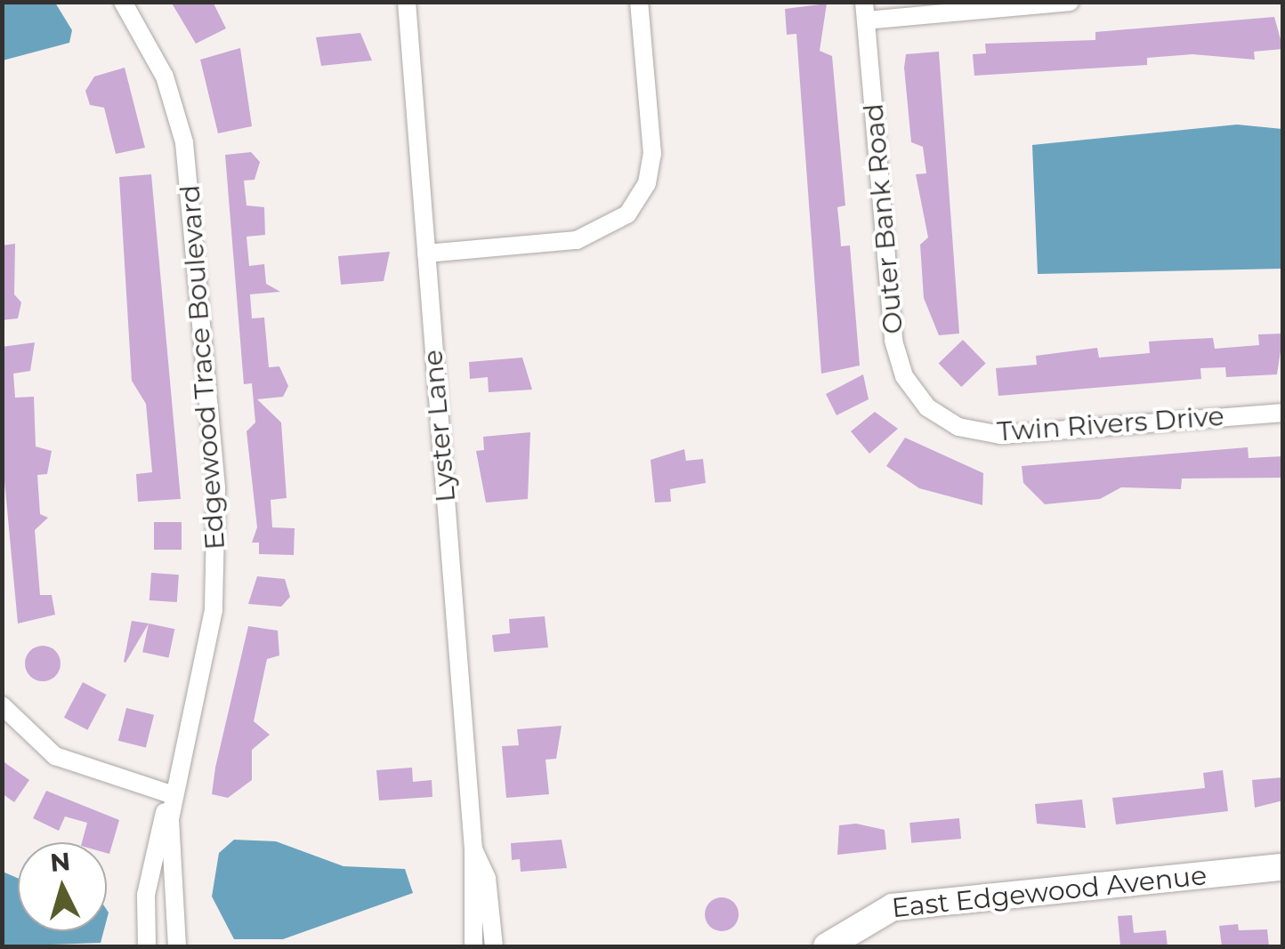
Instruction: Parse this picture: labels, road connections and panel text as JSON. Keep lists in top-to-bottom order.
{
  "streets": {
    "main road": ["East Edgewood Avenue"],
    "street": [
      "Outer Bank Road",
      "Edgewood Trace Boulevard",
      "Twin Rivers Drive",
      "Lyster Lane"
    ]
  },
  "crossings": [
    ["Outer Bank Road", "Twin Rivers Drive"]
  ],
  "north": "top"
}
